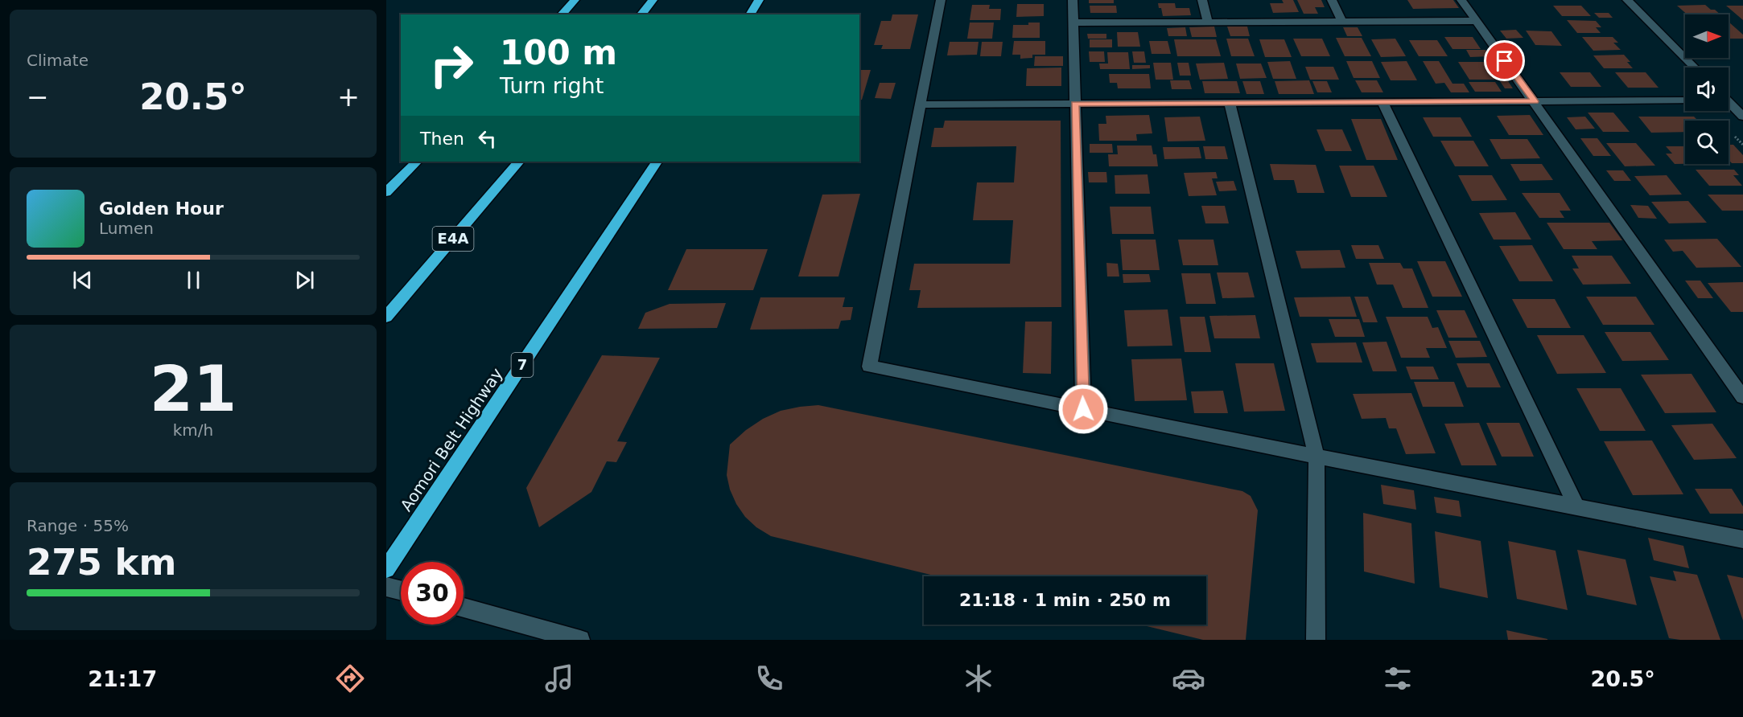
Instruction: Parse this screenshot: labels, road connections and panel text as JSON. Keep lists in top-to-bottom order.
{
  "streets": {
    "highway": ["E4A", "7", "Aomori Belt Highway"]
  },
  "north": "right",
  "page": {
    "tile": [
      "Climate",
      ["21", "km/h"],
      ["Range · 55%", "275 km"]
    ],
    "turn": ["100 m", "Turn right"],
    "heat": ["−", "20.5°", "+"],
    "then": "Then",
    "song": ["Golden Hour", "Lumen"],
    "limit": "30",
    "trip": "21:18 · 1 min · 250 m",
    "tabs": ["21:17", "20.5°"]
  }
}
